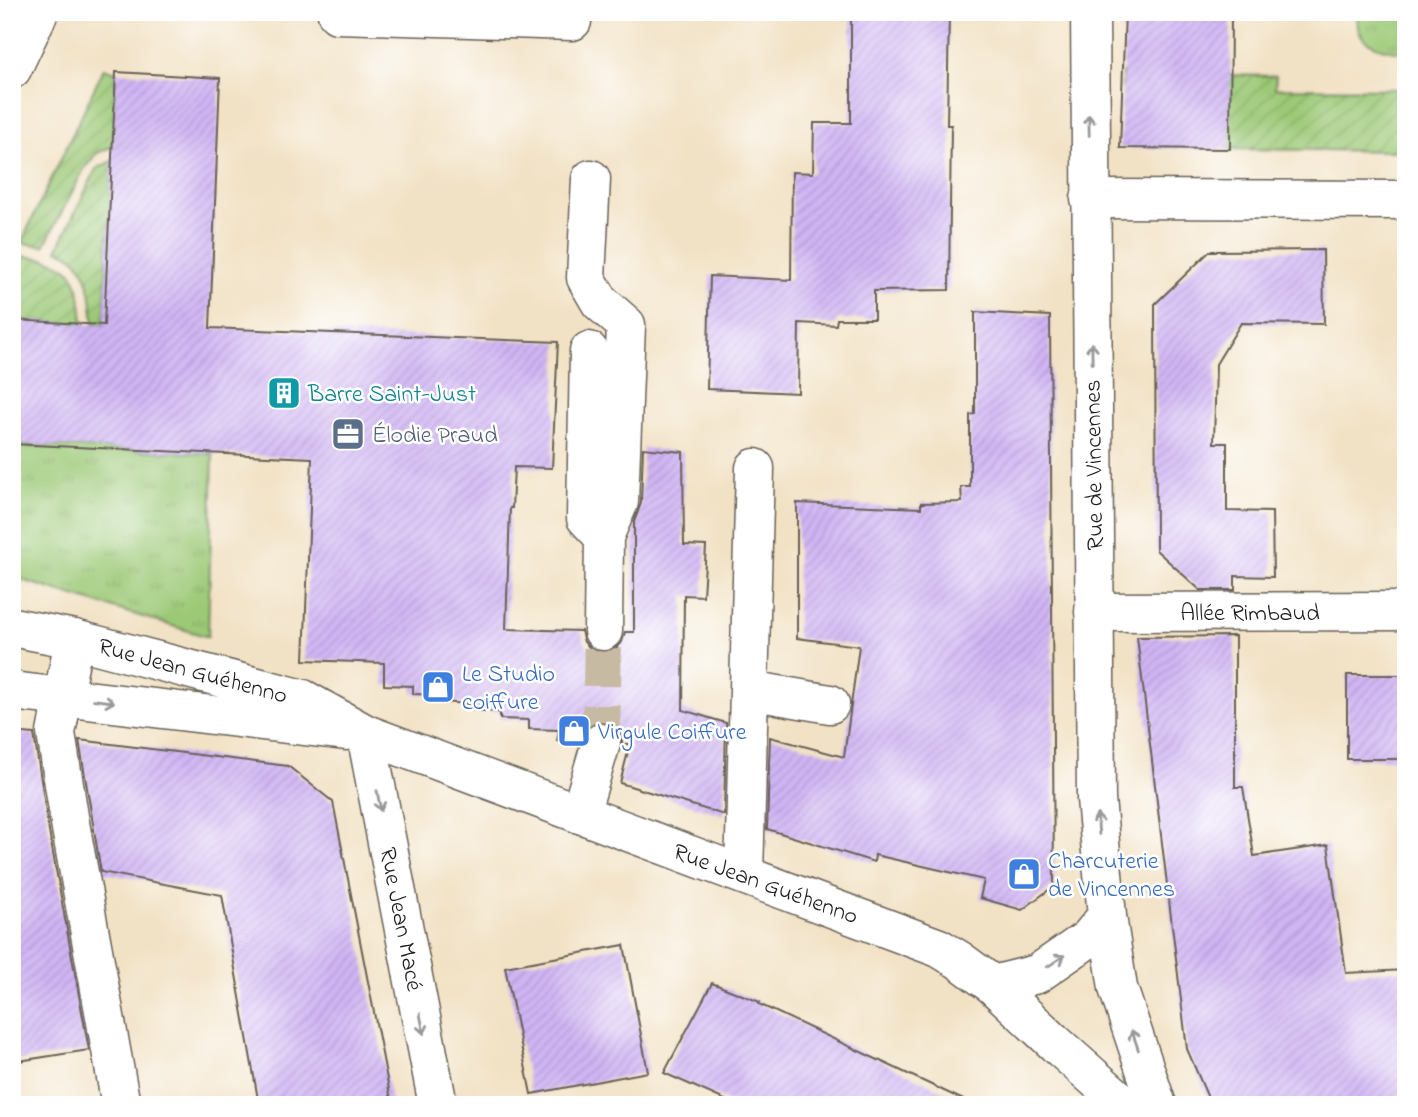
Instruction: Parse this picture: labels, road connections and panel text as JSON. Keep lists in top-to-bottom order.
{
  "streets": {
    "main road": [
      "Rue de Vincennes",
      "Allée Rimbaud",
      "Rue Jean Guéhenno",
      "Rue Jean Macé"
    ]
  },
  "crossings": [
    ["Rue de Vincennes", "Allée Rimbaud"],
    ["Rue Jean Guéhenno", "Rue Jean Macé"]
  ],
  "one_way": ["Rue de Vincennes"],
  "places": {
    "building": ["Barre Saint-Just"],
    "office": ["Élodie Praud"],
    "shop": ["Le Studio coiffure", "Virgule Coiffure", "Charcuterie de Vincennes"]
  }
}
